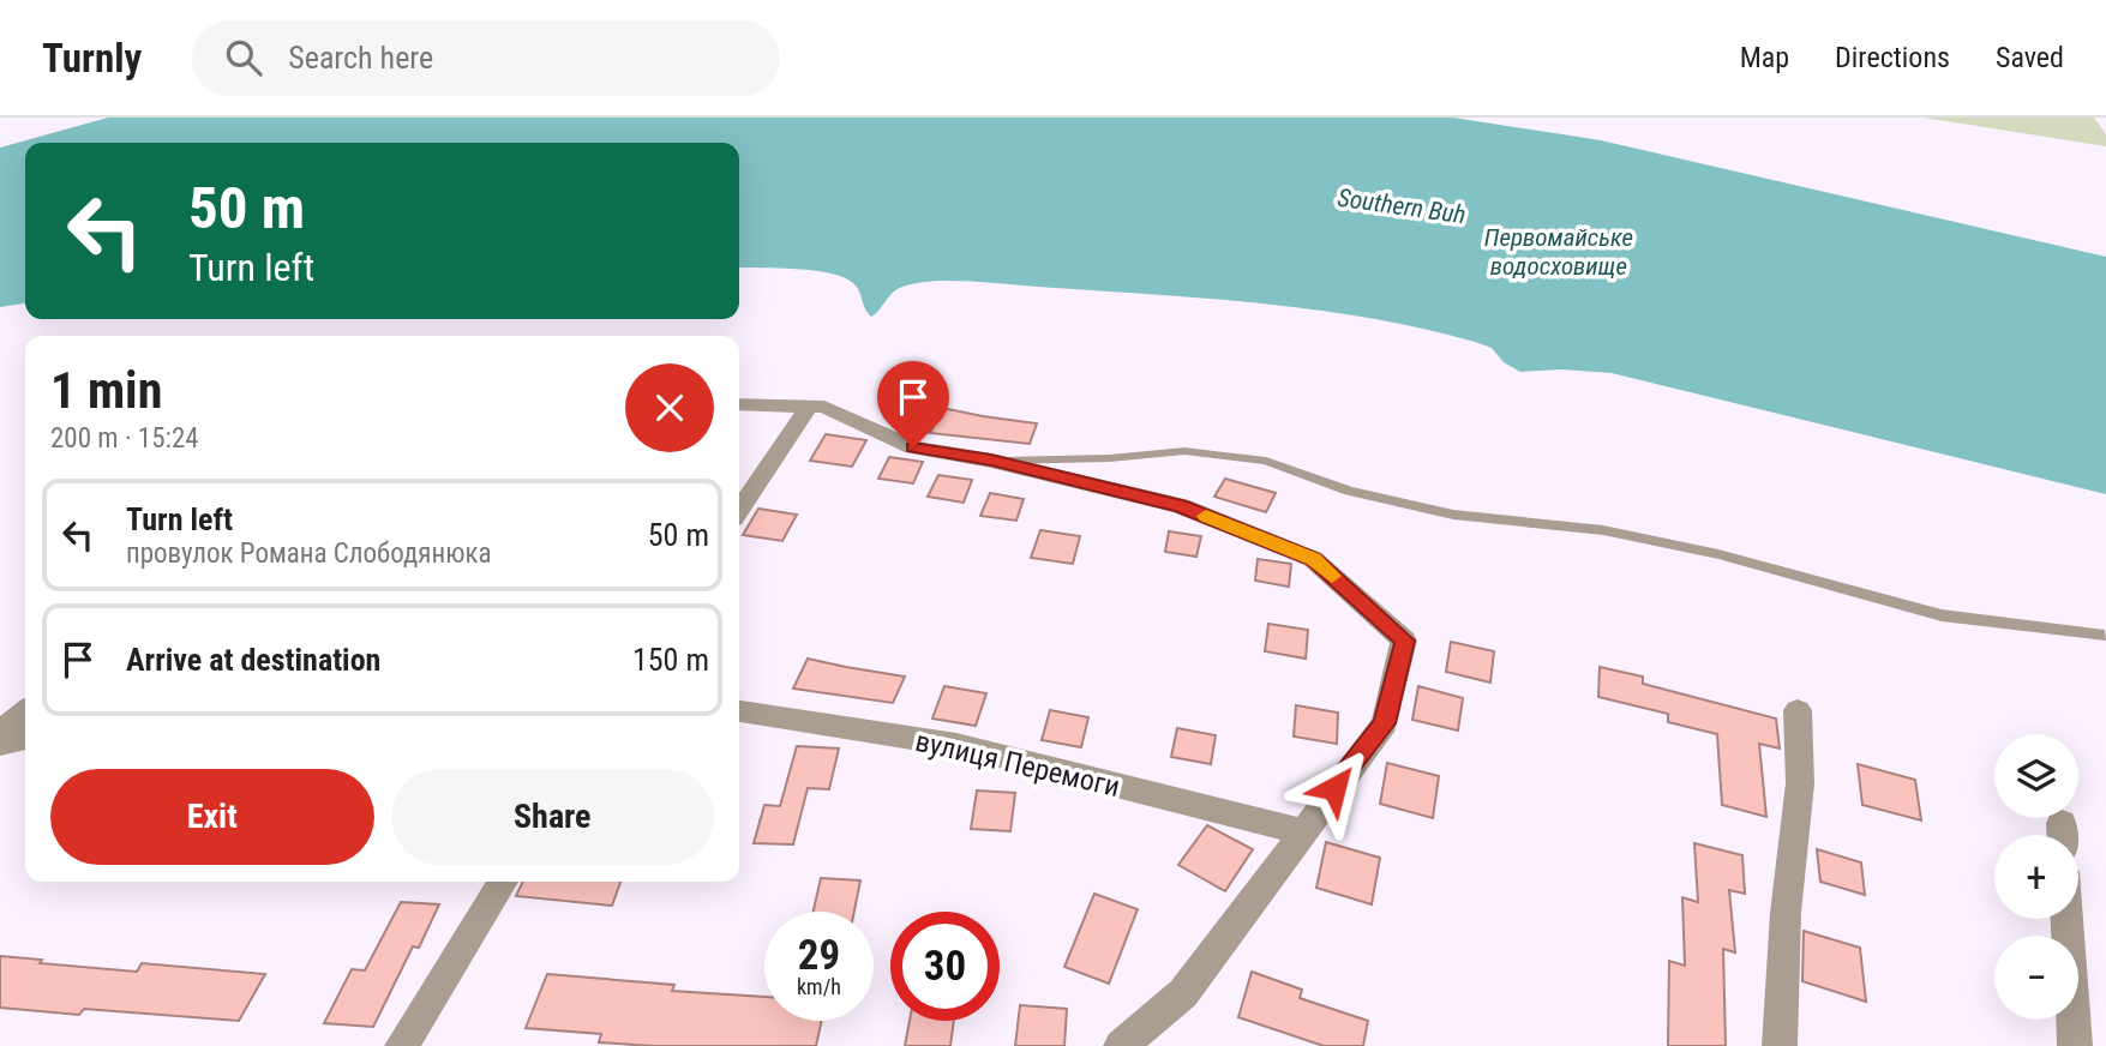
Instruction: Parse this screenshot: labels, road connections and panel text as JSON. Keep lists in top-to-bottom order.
{
  "streets": {
    "street": ["вулиця Перемоги"]
  },
  "water": ["Southern Buh", "Первомайське водосховище"],
  "page": {
    "header": "Turnly",
    "search": "Search here",
    "nav": ["Map", "Directions", "Saved"],
    "turn": ["50 m", "Turn left"],
    "heading": ["1 min", "200 m · 15:24"],
    "list": [
      {
        "name": "Turn left",
        "note": "провулок Романа Слободянюка",
        "value": "50 m"
      },
      {
        "name": "Arrive at destination",
        "value": "150 m"
      }
    ],
    "map_buttons": ["+", "−"],
    "buttons": ["Exit", "Share"],
    "speed": "29 km/h",
    "limit": "30"
  }
}
